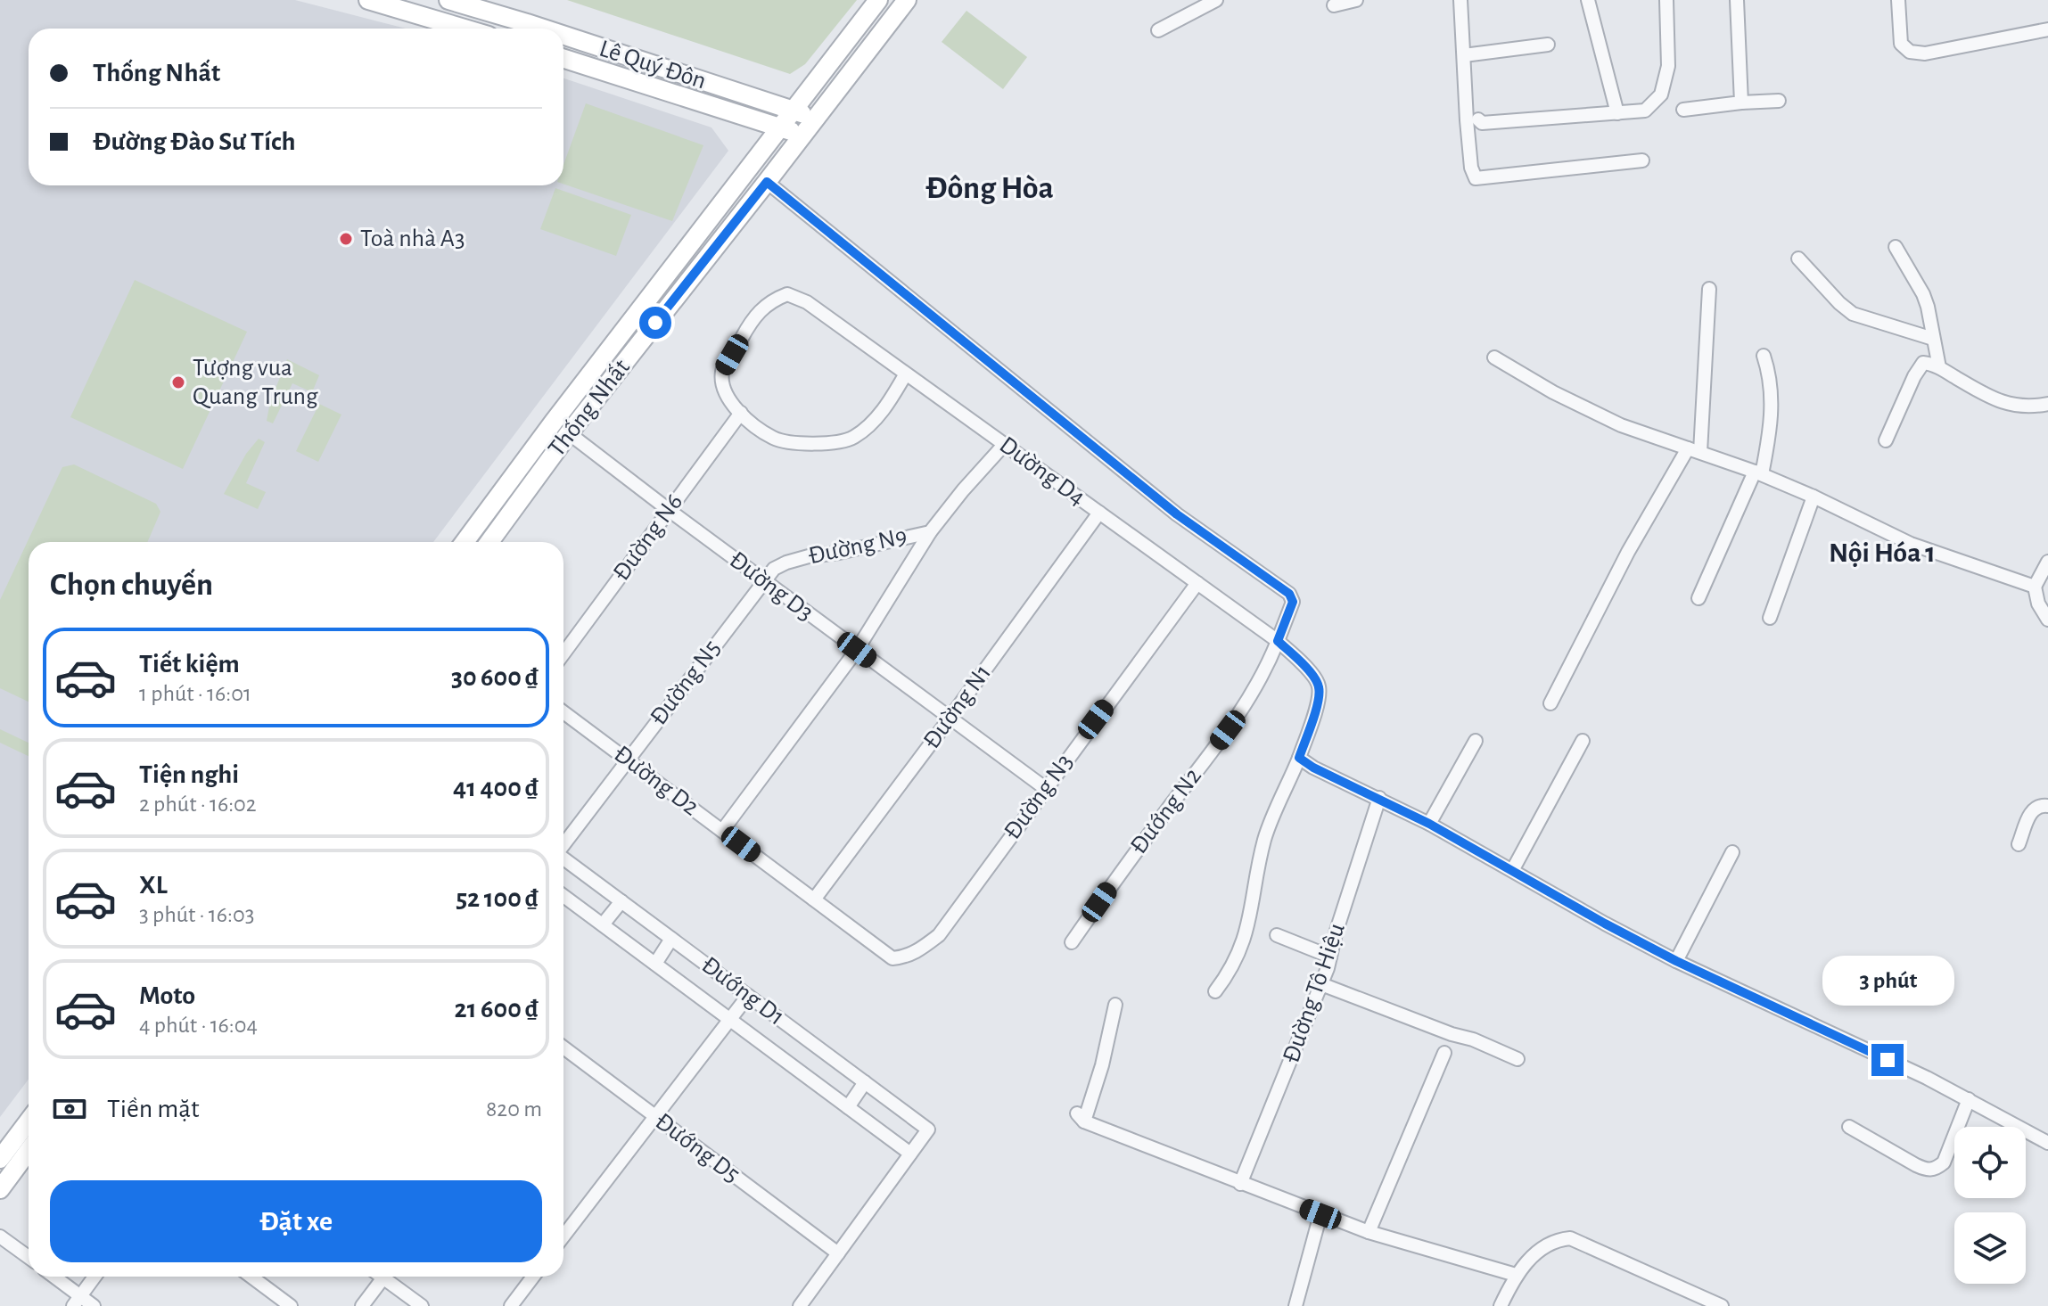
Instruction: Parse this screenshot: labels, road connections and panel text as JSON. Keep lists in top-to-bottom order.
{
  "streets": {
    "main road": ["Lê Quý Đôn", "Thống Nhất"],
    "street": [
      "Dường D4",
      "Đường N6",
      "Đường N9",
      "Đường D3",
      "Đường N5",
      "Đường N1",
      "Đường D2",
      "Đường N3",
      "Đướng N2",
      "Đướng D1",
      "Đường Tô Hiệu",
      "Đướng D5"
    ]
  },
  "crossings": [
    ["Lê Quý Đôn", "Thống Nhất"],
    ["Thống Nhất", "Đường D3"],
    ["Thống Nhất", "Đướng N2"],
    ["Dường D4", "Đường N6"],
    ["Dường D4", "Đường N9"],
    ["Dường D4", "Đường N1"],
    ["Dường D4", "Đường N3"],
    ["Dường D4", "Đướng N2"],
    ["Đường N6", "Đường D3"],
    ["Đường N9", "Đường D3"],
    ["Đường N9", "Đường N5"],
    ["Đường D3", "Đường N5"],
    ["Đường D3", "Đường N1"],
    ["Đường D3", "Đường N3"],
    ["Đường N5", "Đường D2"],
    ["Đường N1", "Đường D2"],
    ["Đường D2", "Đường N3"]
  ],
  "districts": ["Đông Hòa", "Nội Hóa 1"],
  "places": ["Toà nhà A3", "Tượng vua Quang Trung"],
  "page": {
    "banner": ["Thống Nhất", "Đường Đào Sư Tích"],
    "heading": "Chọn chuyến",
    "list": [
      {
        "name": "Tiết kiệm",
        "note": "1 phút · 16:01",
        "value": "30 600 ₫"
      },
      {
        "name": "Tiện nghi",
        "note": "2 phút · 16:02",
        "value": "41 400 ₫"
      },
      {
        "name": "XL",
        "note": "3 phút · 16:03",
        "value": "52 100 ₫"
      },
      {
        "name": "Moto",
        "note": "4 phút · 16:04",
        "value": "21 600 ₫"
      }
    ],
    "bubble": "3 phút",
    "pay": ["Tiền mặt", "820 m"],
    "buttons": "Đặt xe"
  }
}
